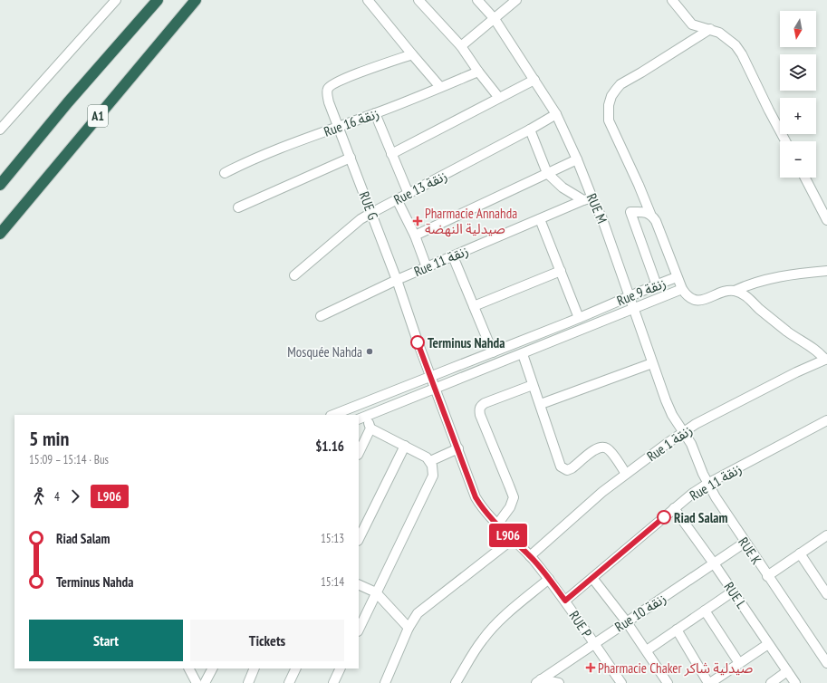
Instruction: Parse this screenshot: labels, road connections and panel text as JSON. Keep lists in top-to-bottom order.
{
  "streets": {
    "highway": ["A1"],
    "street": [
      "Rue 16 زنقة",
      "Rue 13 زنقة",
      "RUE G",
      "RUE M",
      "Rue 11 زنقة",
      "Rue 9 زنقة",
      "Rue 1 زنقة",
      "RUE K",
      "RUE L",
      "Rue 10 زنقة",
      "RUE P"
    ]
  },
  "crossings": [
    ["Rue 16 زنقة", "RUE G"],
    ["Rue 13 زنقة", "RUE G"],
    ["Rue 13 زنقة", "RUE M"],
    ["RUE G", "Rue 11 زنقة"],
    ["RUE G", "RUE P"],
    ["RUE M", "Rue 9 زنقة"],
    ["RUE M", "Rue 1 زنقة"],
    ["RUE M", "RUE K"],
    ["Rue 11 زنقة", "RUE K"],
    ["Rue 11 زنقة", "RUE L"],
    ["Rue 11 زنقة", "RUE P"],
    ["Rue 9 زنقة", "RUE P"],
    ["Rue 1 زنقة", "RUE K"],
    ["Rue 1 زنقة", "RUE P"],
    ["RUE K", "Rue 10 زنقة"],
    ["RUE L", "Rue 10 زنقة"],
    ["Rue 10 زنقة", "RUE P"]
  ],
  "places": {
    "health": ["Pharmacie Annahda صيدلية النهضة", "Pharmacie Chaker صيدلية شاكر"],
    "other": ["Terminus Nahda", "Mosquée Nahda", "Riad Salam"]
  },
  "lines": ["bus line L906"],
  "north": "bottom",
  "page": {
    "on_map": "L906",
    "map_buttons": ["+", "−"],
    "heading": ["5 min", "15:09 – 15:14 · Bus", "$1.16"],
    "legs": ["4", "L906"],
    "list": [
      {
        "name": "Riad Salam",
        "value": "15:13"
      },
      {
        "name": "Terminus Nahda",
        "value": "15:14"
      }
    ],
    "buttons": ["Start", "Tickets"]
  }
}
